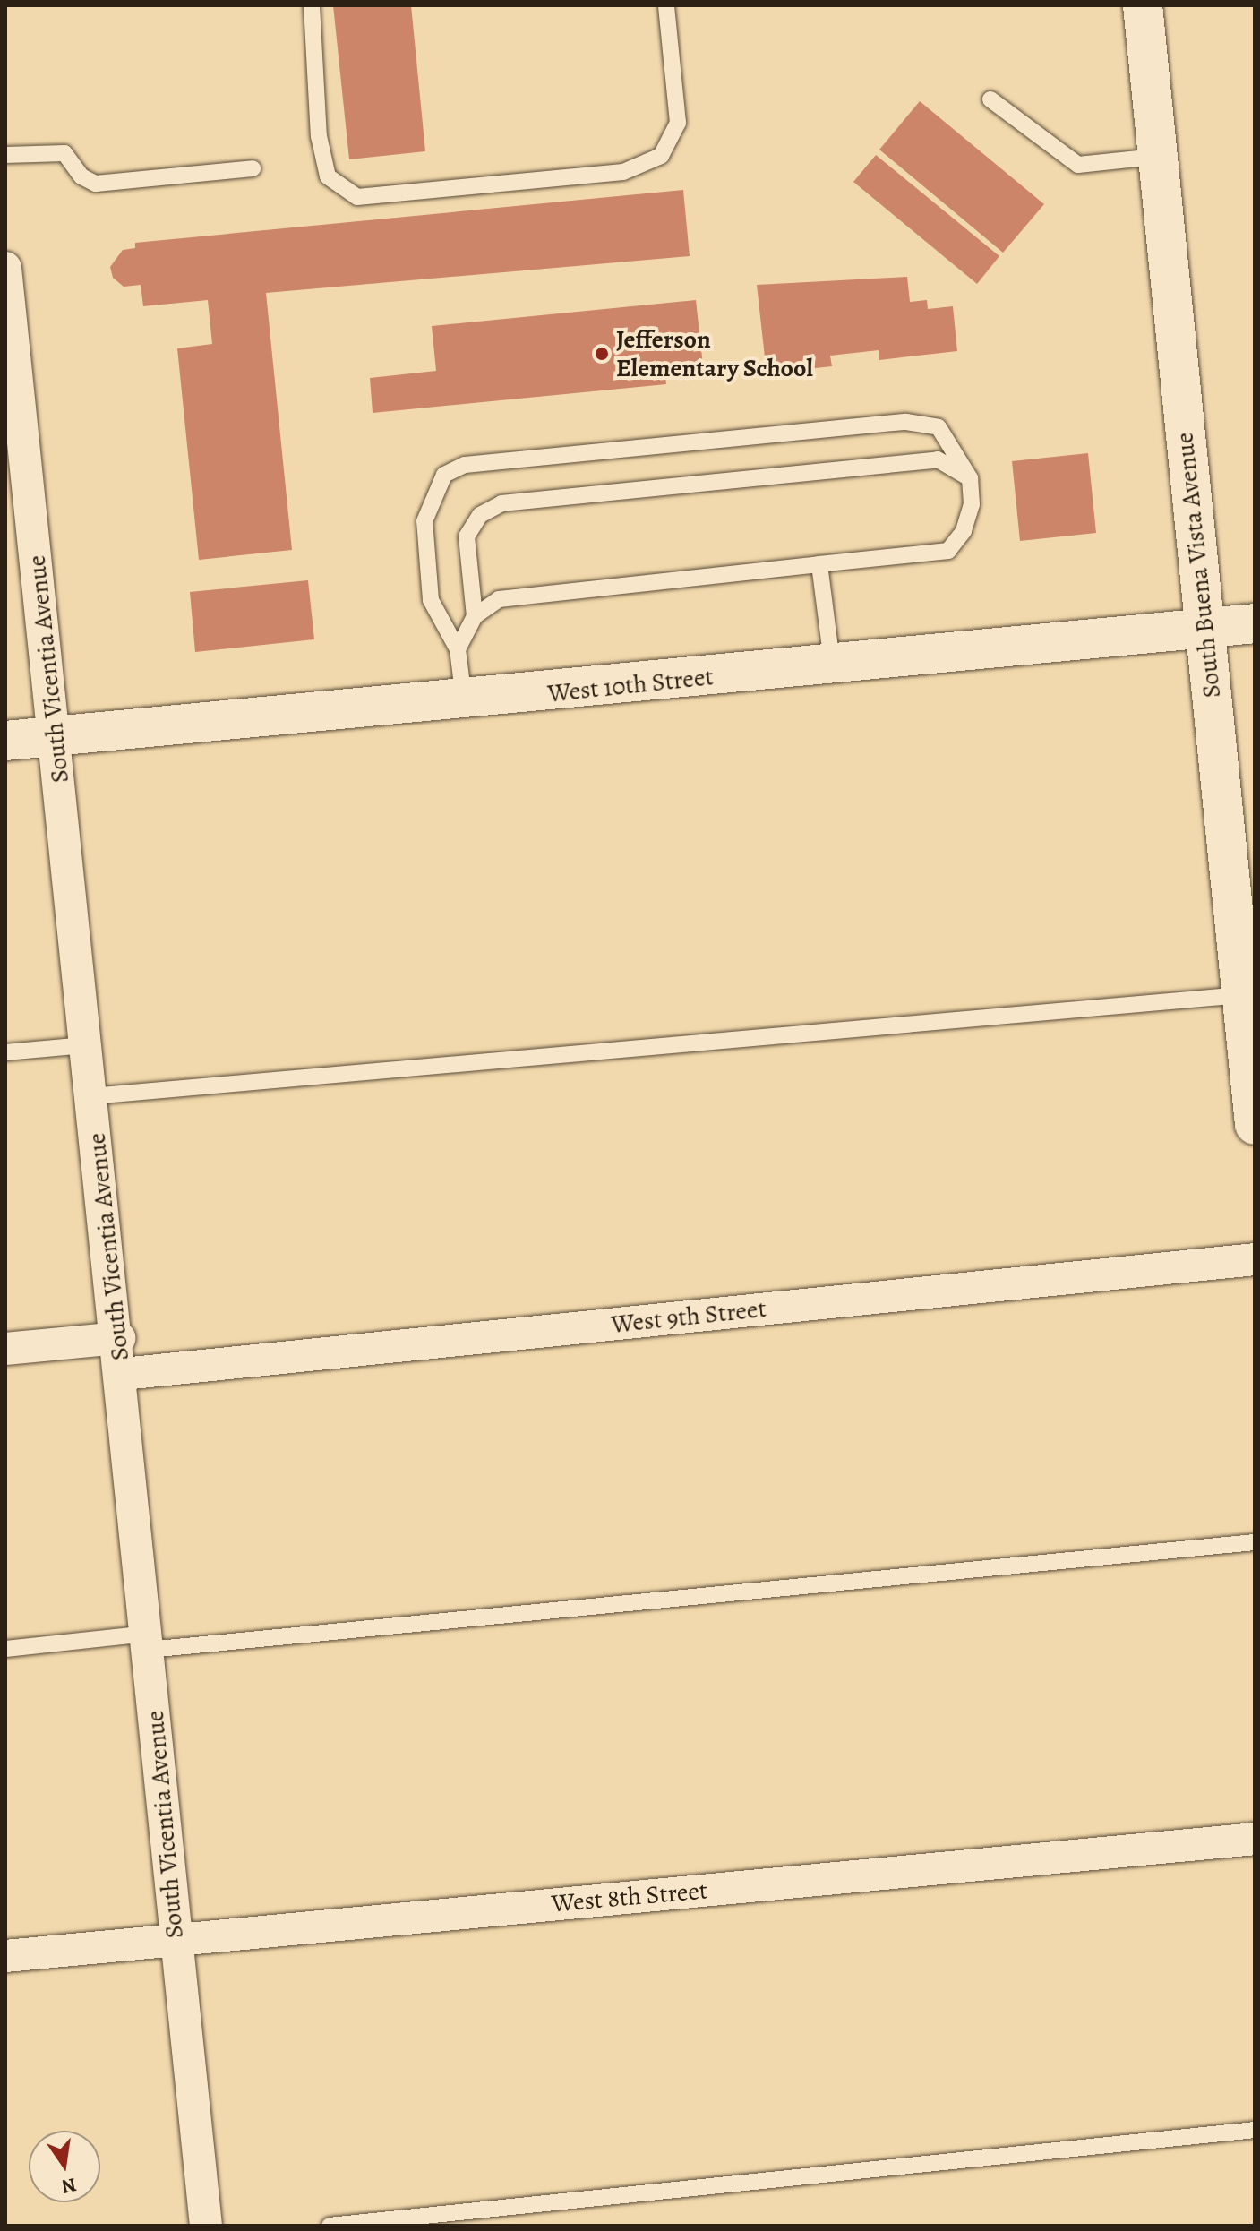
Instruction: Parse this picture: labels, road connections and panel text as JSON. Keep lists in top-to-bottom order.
{
  "streets": {
    "street": [
      "South Buena Vista Avenue",
      "South Vicentia Avenue",
      "West 10th Street",
      "West 9th Street",
      "West 8th Street"
    ]
  },
  "crossings": [
    ["South Buena Vista Avenue", "West 10th Street"],
    ["South Vicentia Avenue", "West 10th Street"],
    ["South Vicentia Avenue", "West 9th Street"],
    ["South Vicentia Avenue", "West 8th Street"]
  ],
  "places": ["Jefferson Elementary School"],
  "north": "bottom"
}
